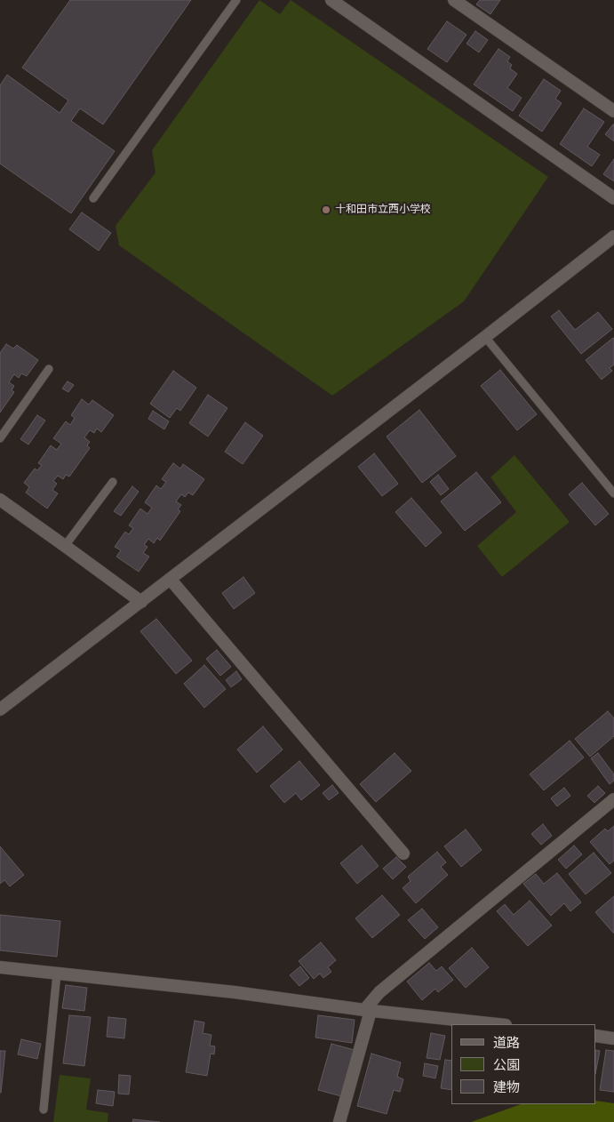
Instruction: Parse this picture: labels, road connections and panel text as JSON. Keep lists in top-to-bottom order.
{
  "places": ["十和田市立西小学校"],
  "legend": ["道路", "公園", "建物"]
}
